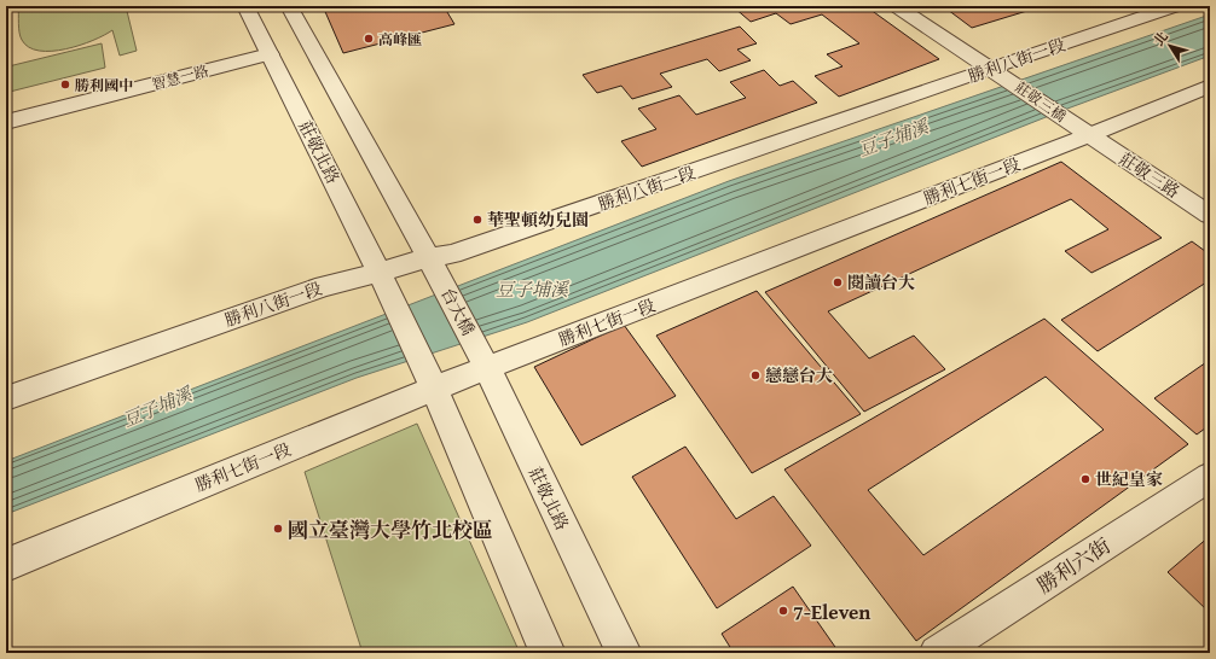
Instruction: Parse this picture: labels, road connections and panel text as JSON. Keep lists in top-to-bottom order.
{
  "streets": {
    "street": [
      "勝利八街一段",
      "智慧一路",
      "莊敬三橋",
      "莊敬北路",
      "莊敬三路",
      "勝利七街一段",
      "台大橋",
      "勝利六街"
    ]
  },
  "crossings": [
    ["勝利八街一段", "莊敬三橋"],
    ["勝利八街一段", "莊敬北路"],
    ["勝利八街一段", "台大橋"],
    ["智慧一路", "莊敬北路"],
    ["莊敬三橋", "莊敬三路"],
    ["莊敬三橋", "勝利七街一段"],
    ["莊敬北路", "勝利七街一段"],
    ["莊敬北路", "台大橋"],
    ["莊敬三路", "勝利七街一段"],
    ["勝利七街一段", "台大橋"]
  ],
  "water": ["豆子埔溪"],
  "places": [
    "高峰匯",
    "勝利國中",
    "華聖頓幼兒園",
    "閱讀台大",
    "戀戀台大",
    "世紀皇家",
    "國立臺灣大學竹北校區",
    "7-Eleven"
  ],
  "north": "top left"
}
